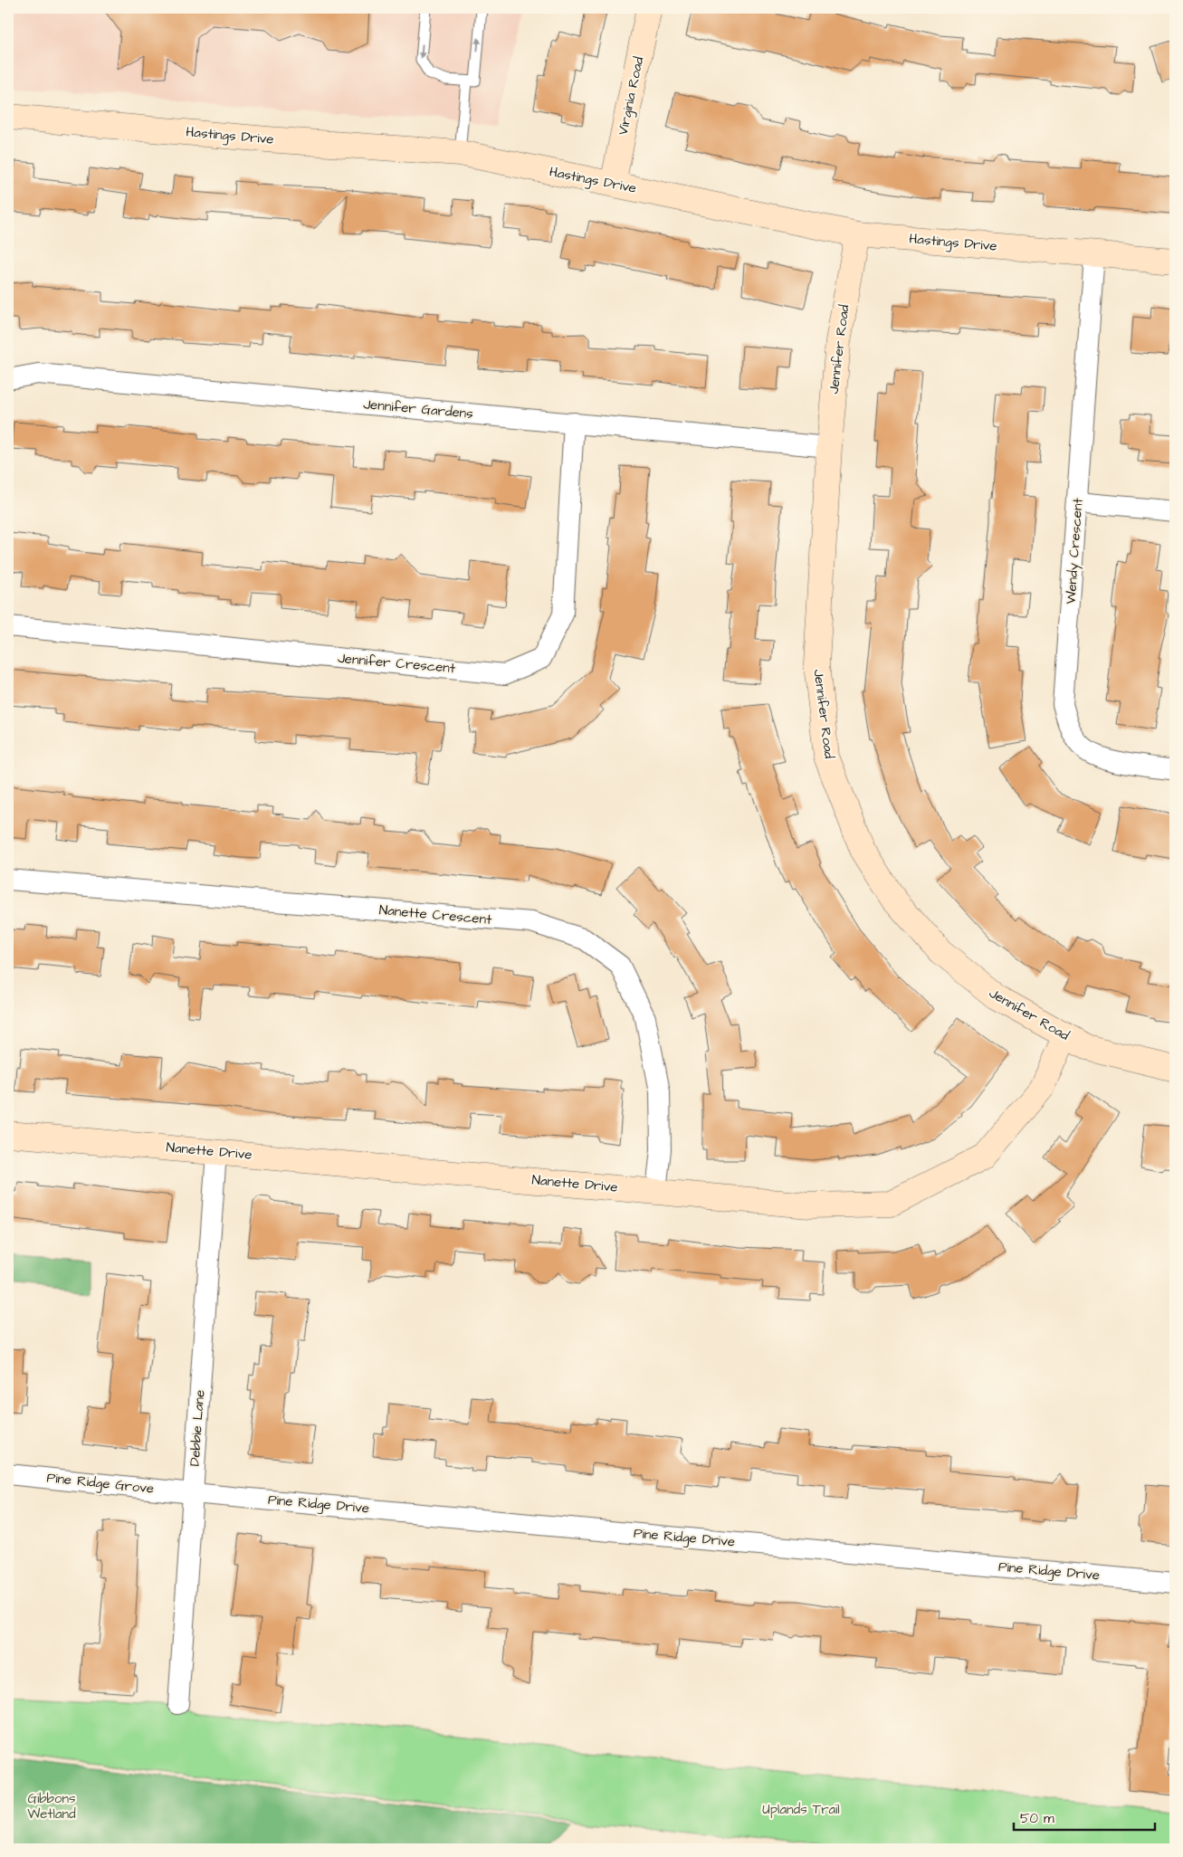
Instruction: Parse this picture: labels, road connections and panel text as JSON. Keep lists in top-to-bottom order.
{
  "streets": {
    "street": [
      "Virginia Road",
      "Hastings Drive",
      "Jennifer Road",
      "Jennifer Gardens",
      "Wendy Crescent",
      "Jennifer Crescent",
      "Nanette Crescent",
      "Nanette Drive",
      "Debbie Lane",
      "Pine Ridge Grove",
      "Pine Ridge Drive"
    ]
  },
  "crossings": [
    ["Virginia Road", "Hastings Drive"],
    ["Hastings Drive", "Jennifer Road"],
    ["Hastings Drive", "Wendy Crescent"],
    ["Jennifer Road", "Jennifer Gardens"],
    ["Jennifer Road", "Nanette Drive"],
    ["Jennifer Gardens", "Jennifer Crescent"],
    ["Nanette Crescent", "Nanette Drive"],
    ["Nanette Drive", "Debbie Lane"],
    ["Debbie Lane", "Pine Ridge Grove"],
    ["Debbie Lane", "Pine Ridge Drive"],
    ["Pine Ridge Grove", "Pine Ridge Drive"]
  ],
  "parks": ["Gibbons Wetland", "Uplands Trail"],
  "scale_bar": "50 m"
}
